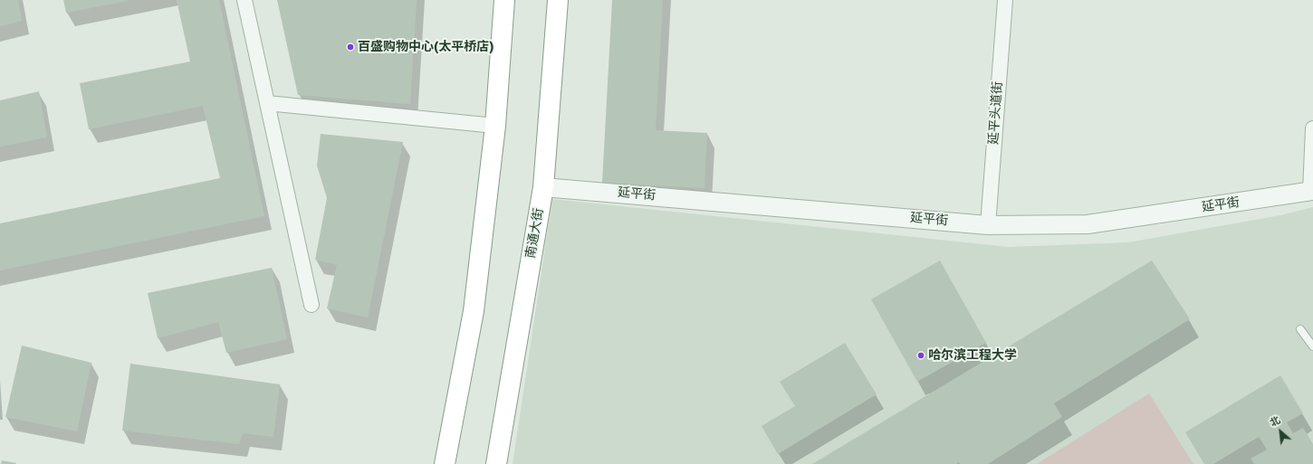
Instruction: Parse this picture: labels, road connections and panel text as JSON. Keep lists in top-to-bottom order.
{
  "streets": {
    "highway": ["南通大街"],
    "street": ["延平头道街", "延平街"]
  },
  "crossings": [
    ["延平头道街", "延平街"],
    ["延平街", "南通大街"]
  ],
  "places": ["百盛购物中心(太平桥店)", "哈尔滨工程大学"],
  "north": "top left"
}
